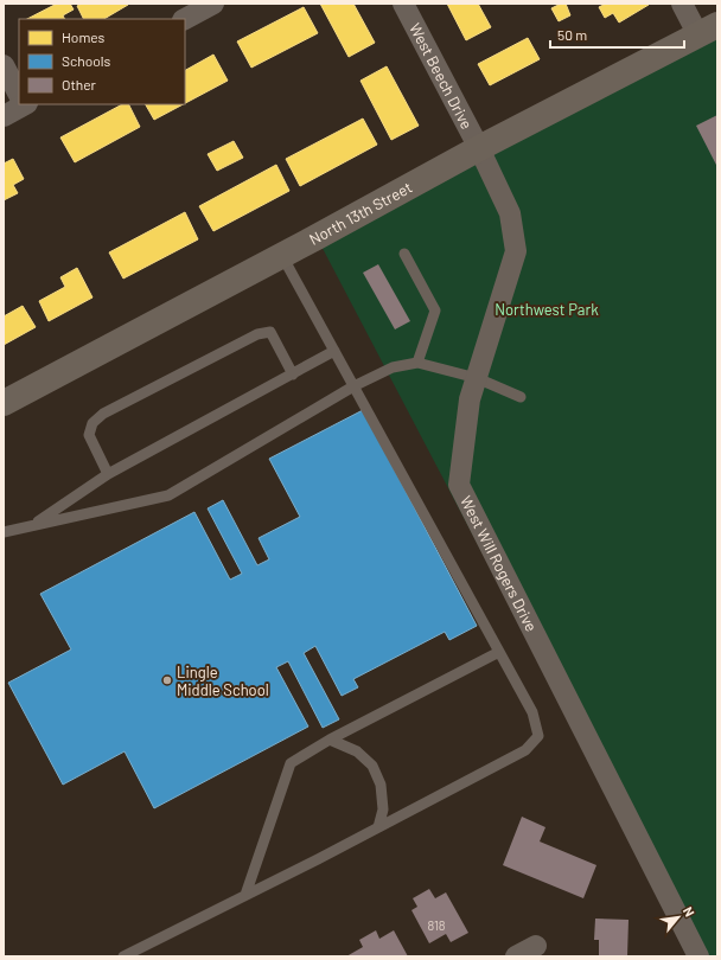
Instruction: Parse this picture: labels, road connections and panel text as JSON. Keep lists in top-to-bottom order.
{
  "streets": {
    "main road": ["North 13th Street"],
    "street": ["West Beech Drive", "West Will Rogers Drive"]
  },
  "crossings": [
    ["West Beech Drive", "North 13th Street"],
    ["West Beech Drive", "West Will Rogers Drive"],
    ["North 13th Street", "West Will Rogers Drive"]
  ],
  "parks": ["Northwest Park"],
  "places": ["Lingle Middle School"],
  "house_numbers": ["818"],
  "legend": ["Homes", "Schools", "Other"],
  "scale_bar": "50 m",
  "north": "top right"
}
